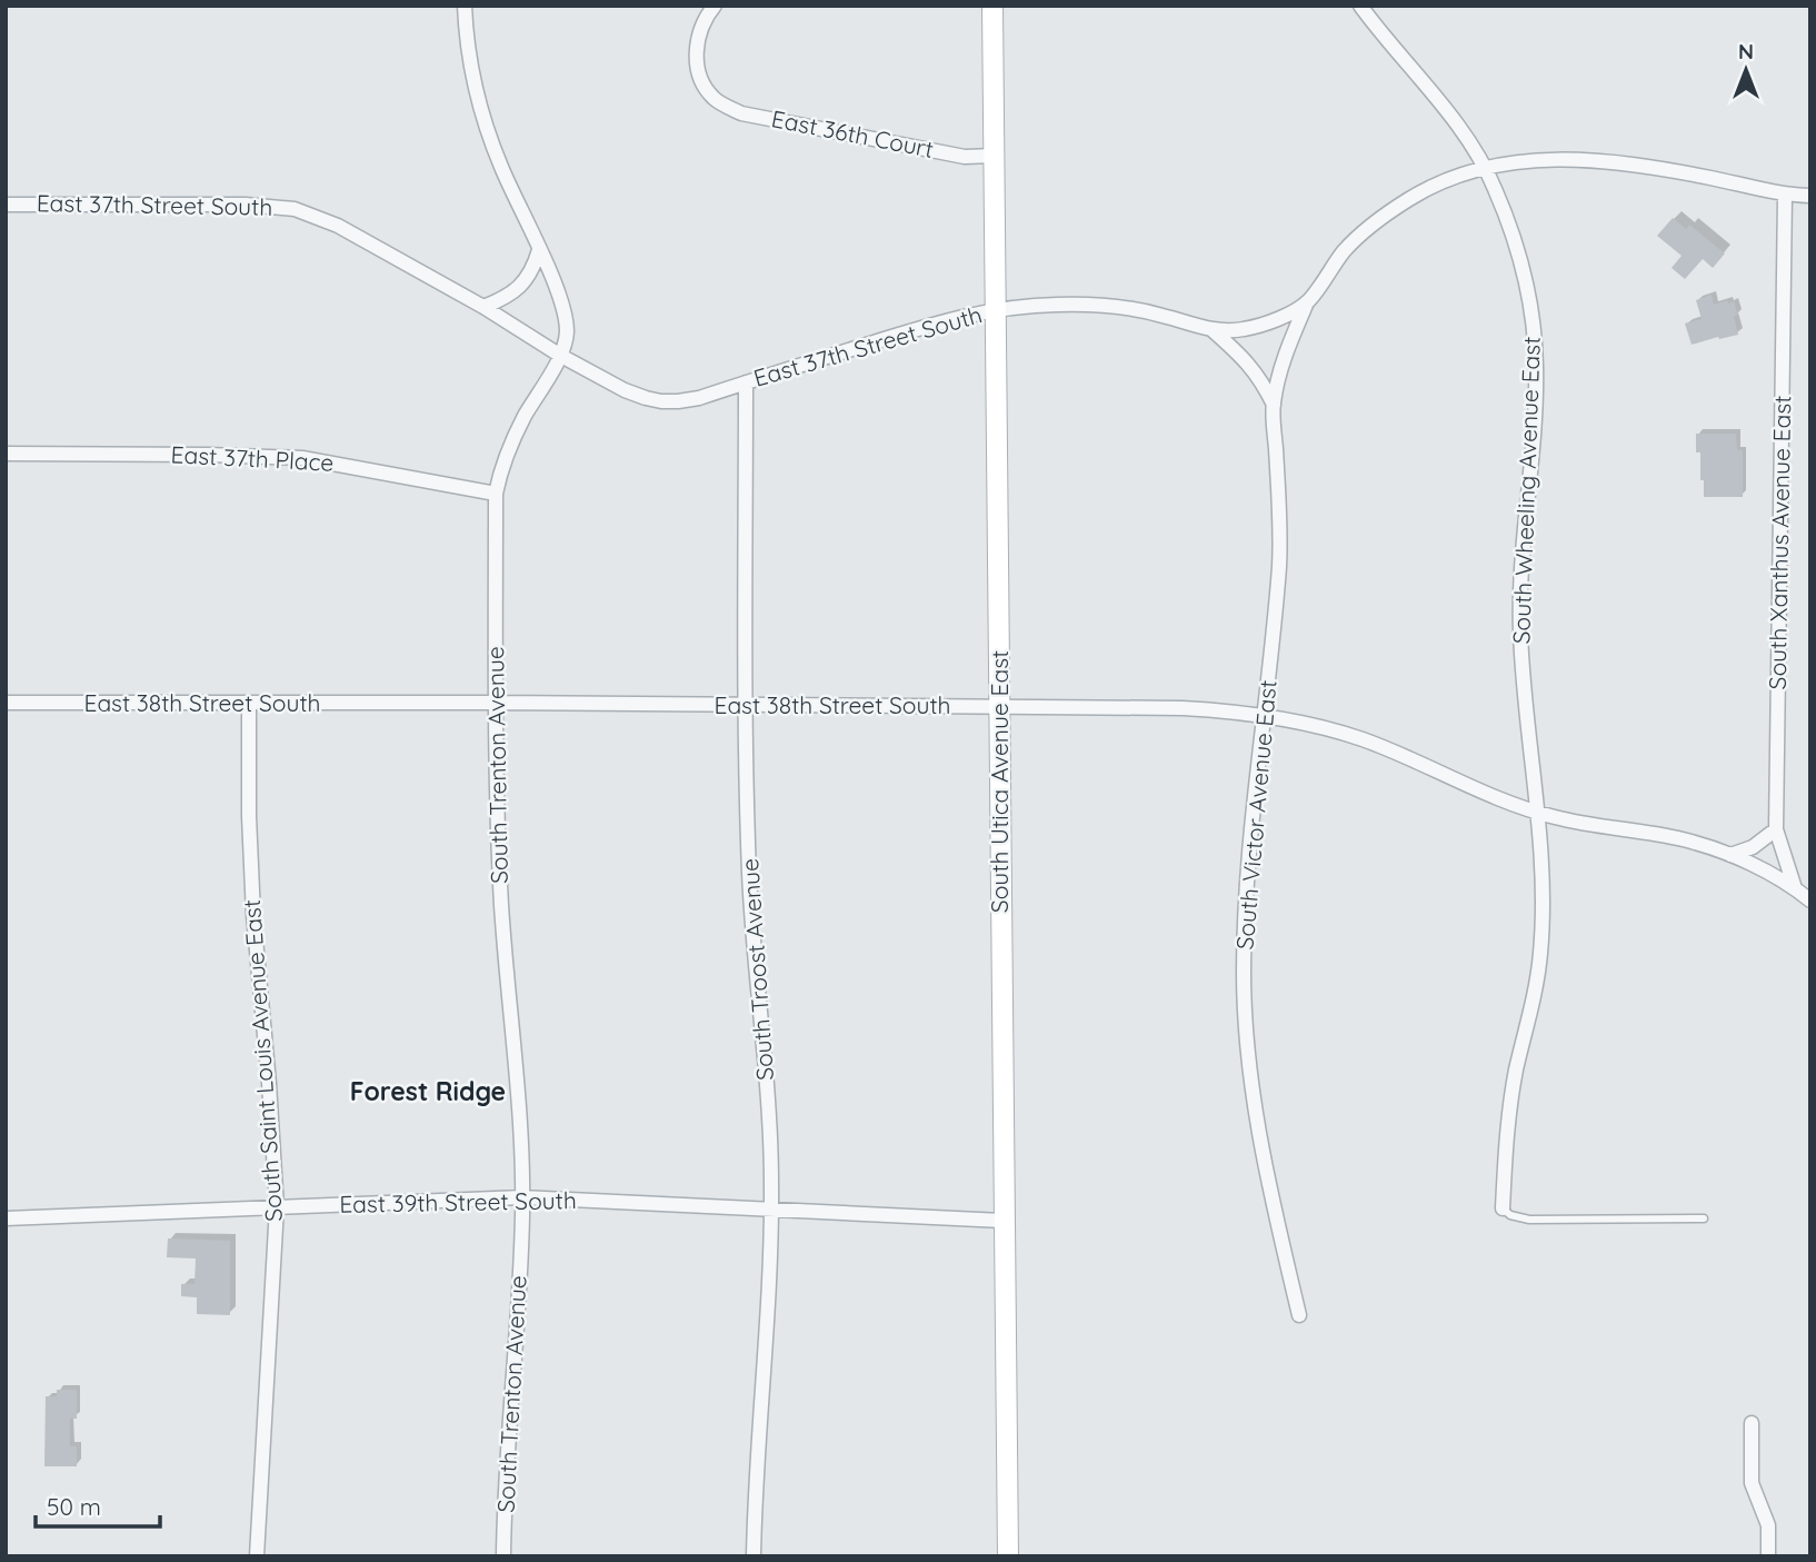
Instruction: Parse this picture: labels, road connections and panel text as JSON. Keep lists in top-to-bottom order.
{
  "streets": {
    "street": [
      "East 36th Court",
      "East 37th Street South",
      "East 37th Place",
      "South Wheeling Avenue East",
      "South Xanthus Avenue East",
      "East 38th Street South",
      "South Trenton Avenue",
      "South Utica Avenue East",
      "South Victor Avenue East",
      "South Troost Avenue",
      "South Saint Louis Avenue East",
      "East 39th Street South"
    ]
  },
  "crossings": [
    ["East 36th Court", "South Utica Avenue East"],
    ["East 37th Street South", "South Wheeling Avenue East"],
    ["East 37th Street South", "South Xanthus Avenue East"],
    ["East 37th Street South", "South Trenton Avenue"],
    ["East 37th Street South", "South Utica Avenue East"],
    ["East 37th Street South", "South Victor Avenue East"],
    ["East 37th Street South", "South Troost Avenue"],
    ["East 37th Place", "South Trenton Avenue"],
    ["South Wheeling Avenue East", "East 38th Street South"],
    ["South Xanthus Avenue East", "East 38th Street South"],
    ["East 38th Street South", "South Trenton Avenue"],
    ["East 38th Street South", "South Utica Avenue East"],
    ["East 38th Street South", "South Victor Avenue East"],
    ["East 38th Street South", "South Troost Avenue"],
    ["East 38th Street South", "South Saint Louis Avenue East"],
    ["South Trenton Avenue", "East 39th Street South"],
    ["South Utica Avenue East", "East 39th Street South"],
    ["South Troost Avenue", "East 39th Street South"],
    ["South Saint Louis Avenue East", "East 39th Street South"]
  ],
  "districts": ["Forest Ridge"],
  "scale_bar": "50 m",
  "north": "top"
}
